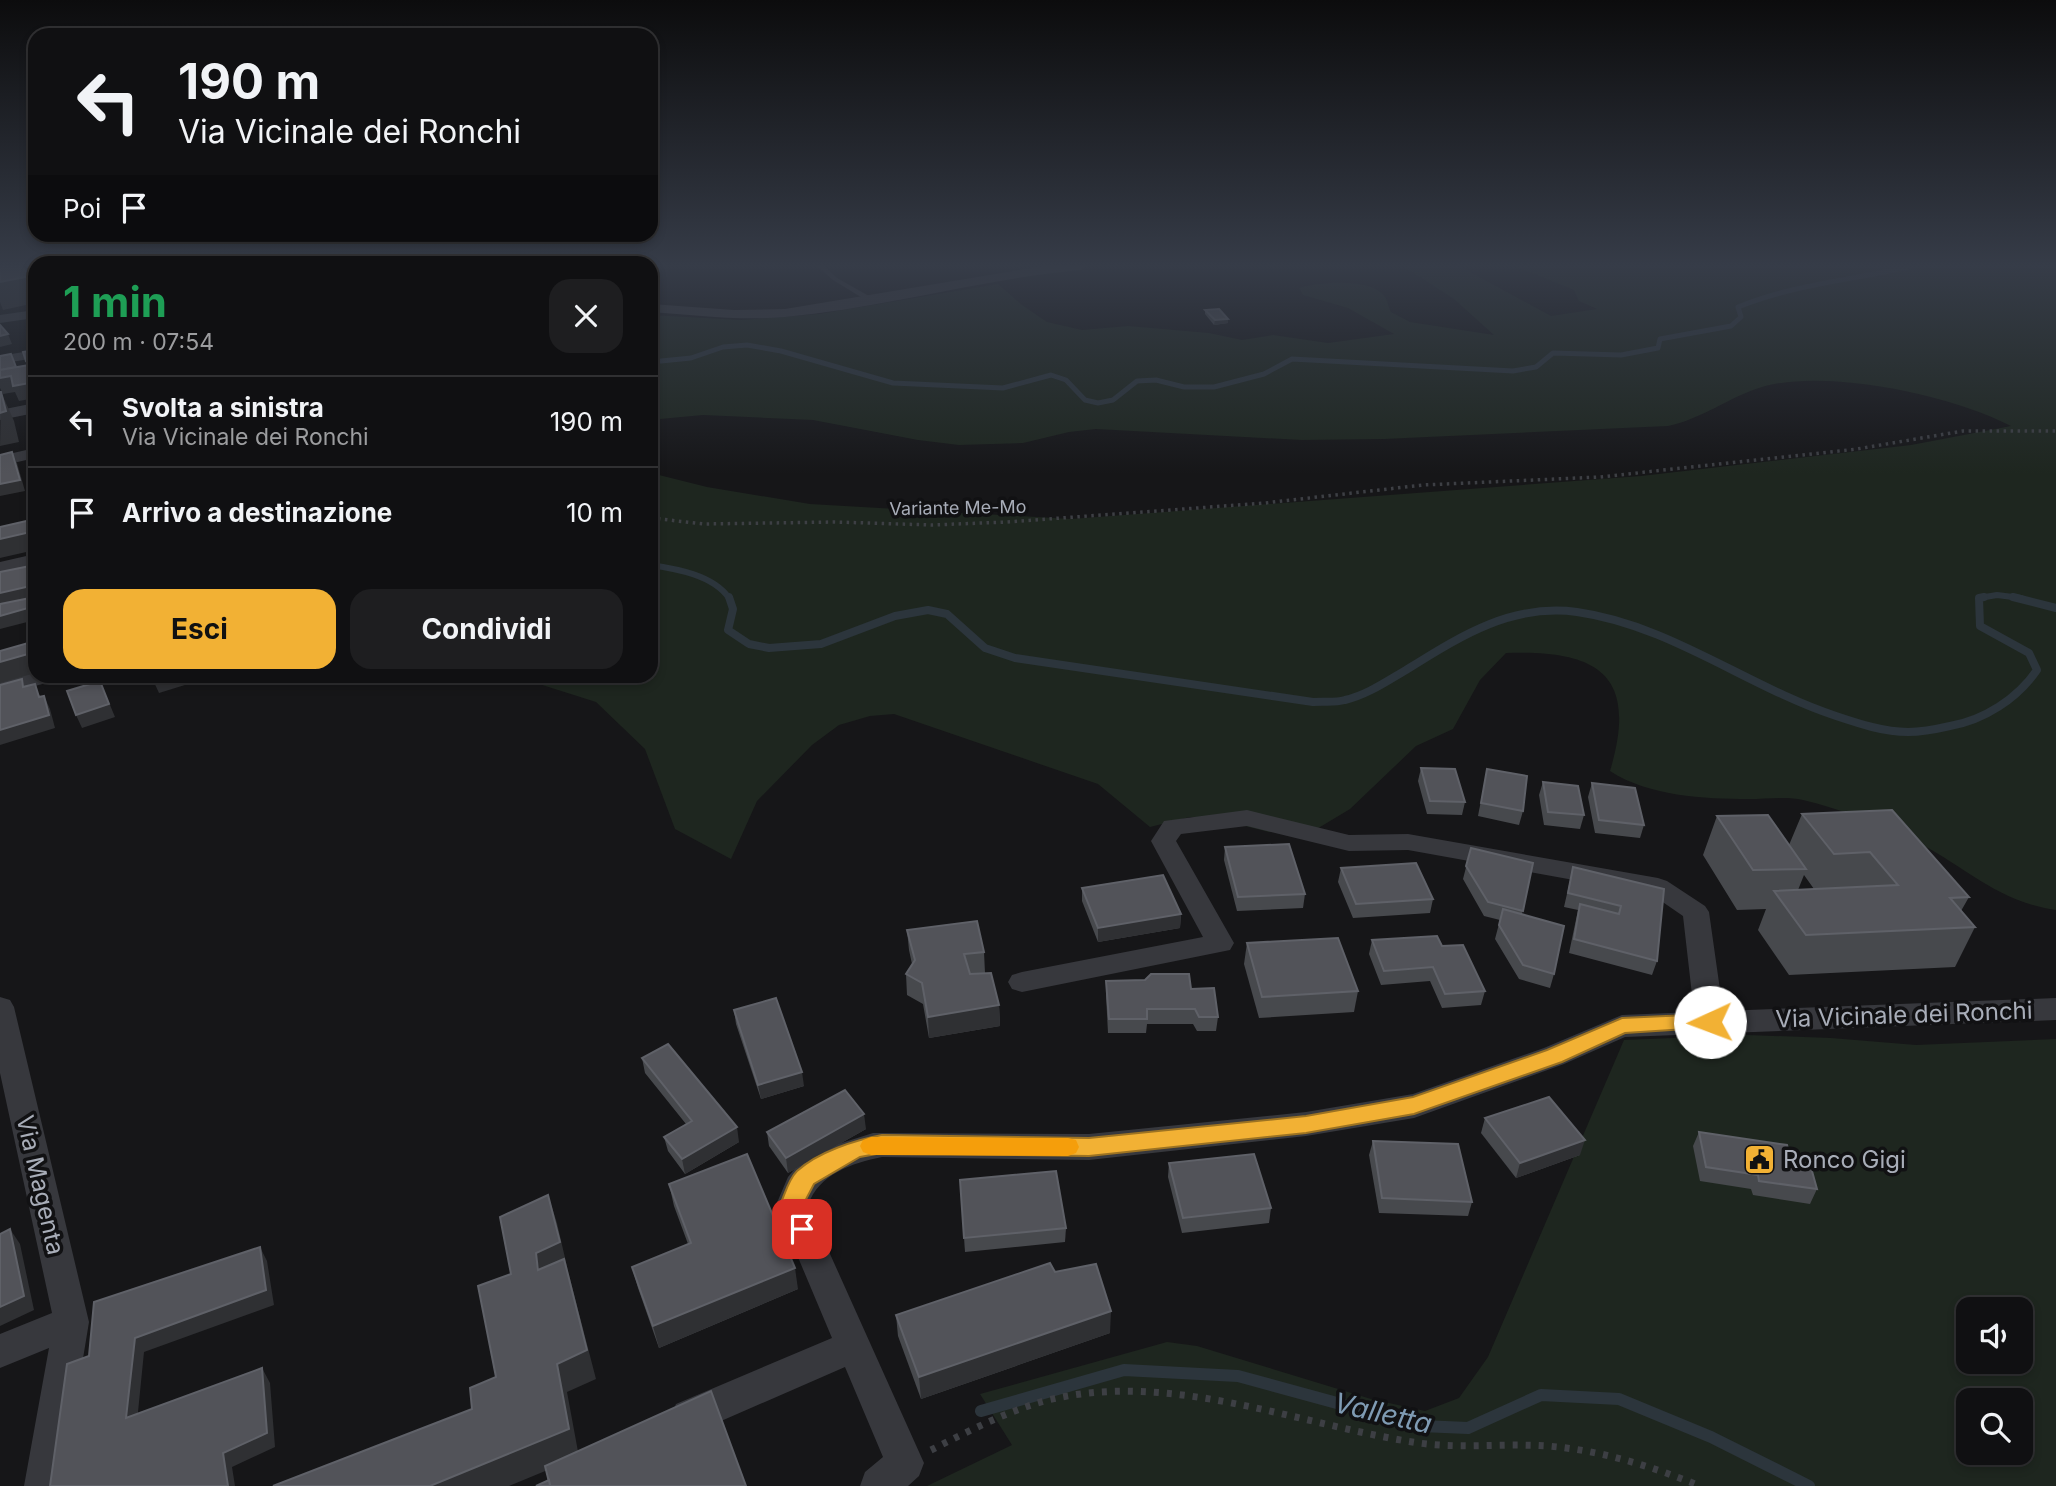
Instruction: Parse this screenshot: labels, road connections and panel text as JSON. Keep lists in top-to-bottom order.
{
  "streets": {
    "street": ["Via Vicinale dei Ronchi", "Via Magenta"],
    "path": ["Variante Me-Mo"]
  },
  "water": ["Valletta"],
  "places": {
    "public building": ["Ronco Gigi"]
  },
  "page": {
    "turn": ["190 m", "Via Vicinale dei Ronchi"],
    "then": "Poi",
    "heading": ["1 min", "200 m · 07:54"],
    "list": [
      {
        "name": "Svolta a sinistra",
        "note": "Via Vicinale dei Ronchi",
        "value": "190 m"
      },
      {
        "name": "Arrivo a destinazione",
        "value": "10 m"
      }
    ],
    "buttons": ["Esci", "Condividi"]
  }
}
